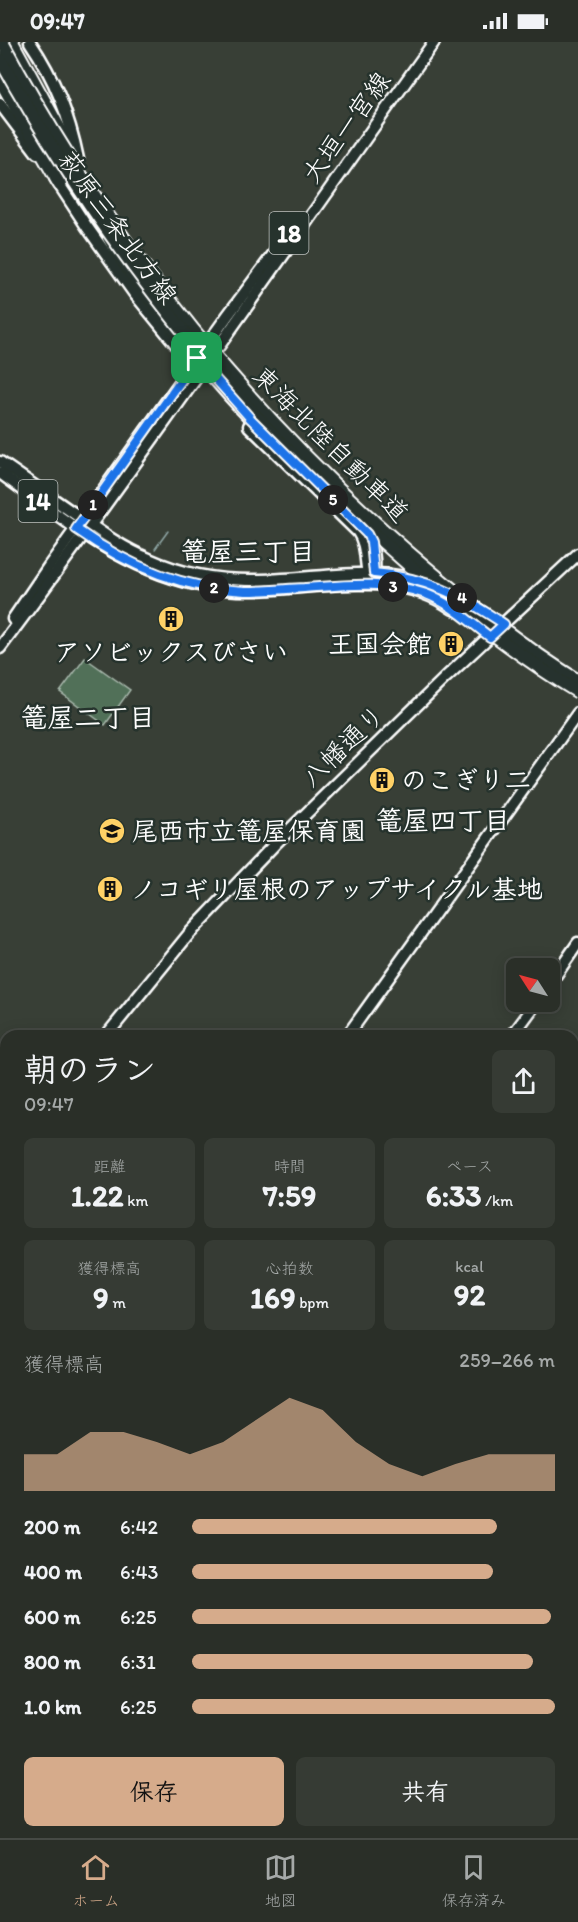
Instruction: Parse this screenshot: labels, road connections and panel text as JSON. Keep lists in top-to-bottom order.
{
  "streets": {
    "highway": ["東海北陸自動車道"],
    "main road": [
      "大垣一宮線",
      "萩原三条北方線",
      "18",
      "14",
      "八幡通り"
    ]
  },
  "crossings": [
    ["大垣一宮線", "萩原三条北方線"],
    ["大垣一宮線", "14"],
    ["萩原三条北方線", "14"],
    ["14", "八幡通り"]
  ],
  "districts": ["篭屋三丁目", "篭屋二丁目", "篭屋四丁目"],
  "places": {
    "building": [
      "アソビックスびさい",
      "王国会館",
      "のこぎり二",
      "ノコギリ屋根のアップサイクル基地"
    ],
    "school or university": ["尾西市立篭屋保育園"]
  },
  "north": "top left",
  "page": {
    "status": "09:47",
    "pins": [
      "5",
      "1",
      "3",
      "2",
      "4"
    ],
    "heading": ["朝のラン", "09:47"],
    "stats": [
      ["距離", "1.22 km"],
      ["時間", "7:59"],
      ["ペース", "6:33 /km"],
      ["獲得標高", "9 m"],
      ["心拍数", "169 bpm"],
      ["kcal", "92"]
    ],
    "chart": ["獲得標高", "259–266 m"],
    "list": [
      {
        "name": "200 m",
        "note": "6:42"
      },
      {
        "name": "400 m",
        "note": "6:43"
      },
      {
        "name": "600 m",
        "note": "6:25"
      },
      {
        "name": "800 m",
        "note": "6:31"
      },
      {
        "name": "1.0 km",
        "note": "6:25"
      }
    ],
    "buttons": ["保存", "共有"],
    "tabs": ["ホーム", "地図", "保存済み"]
  }
}
